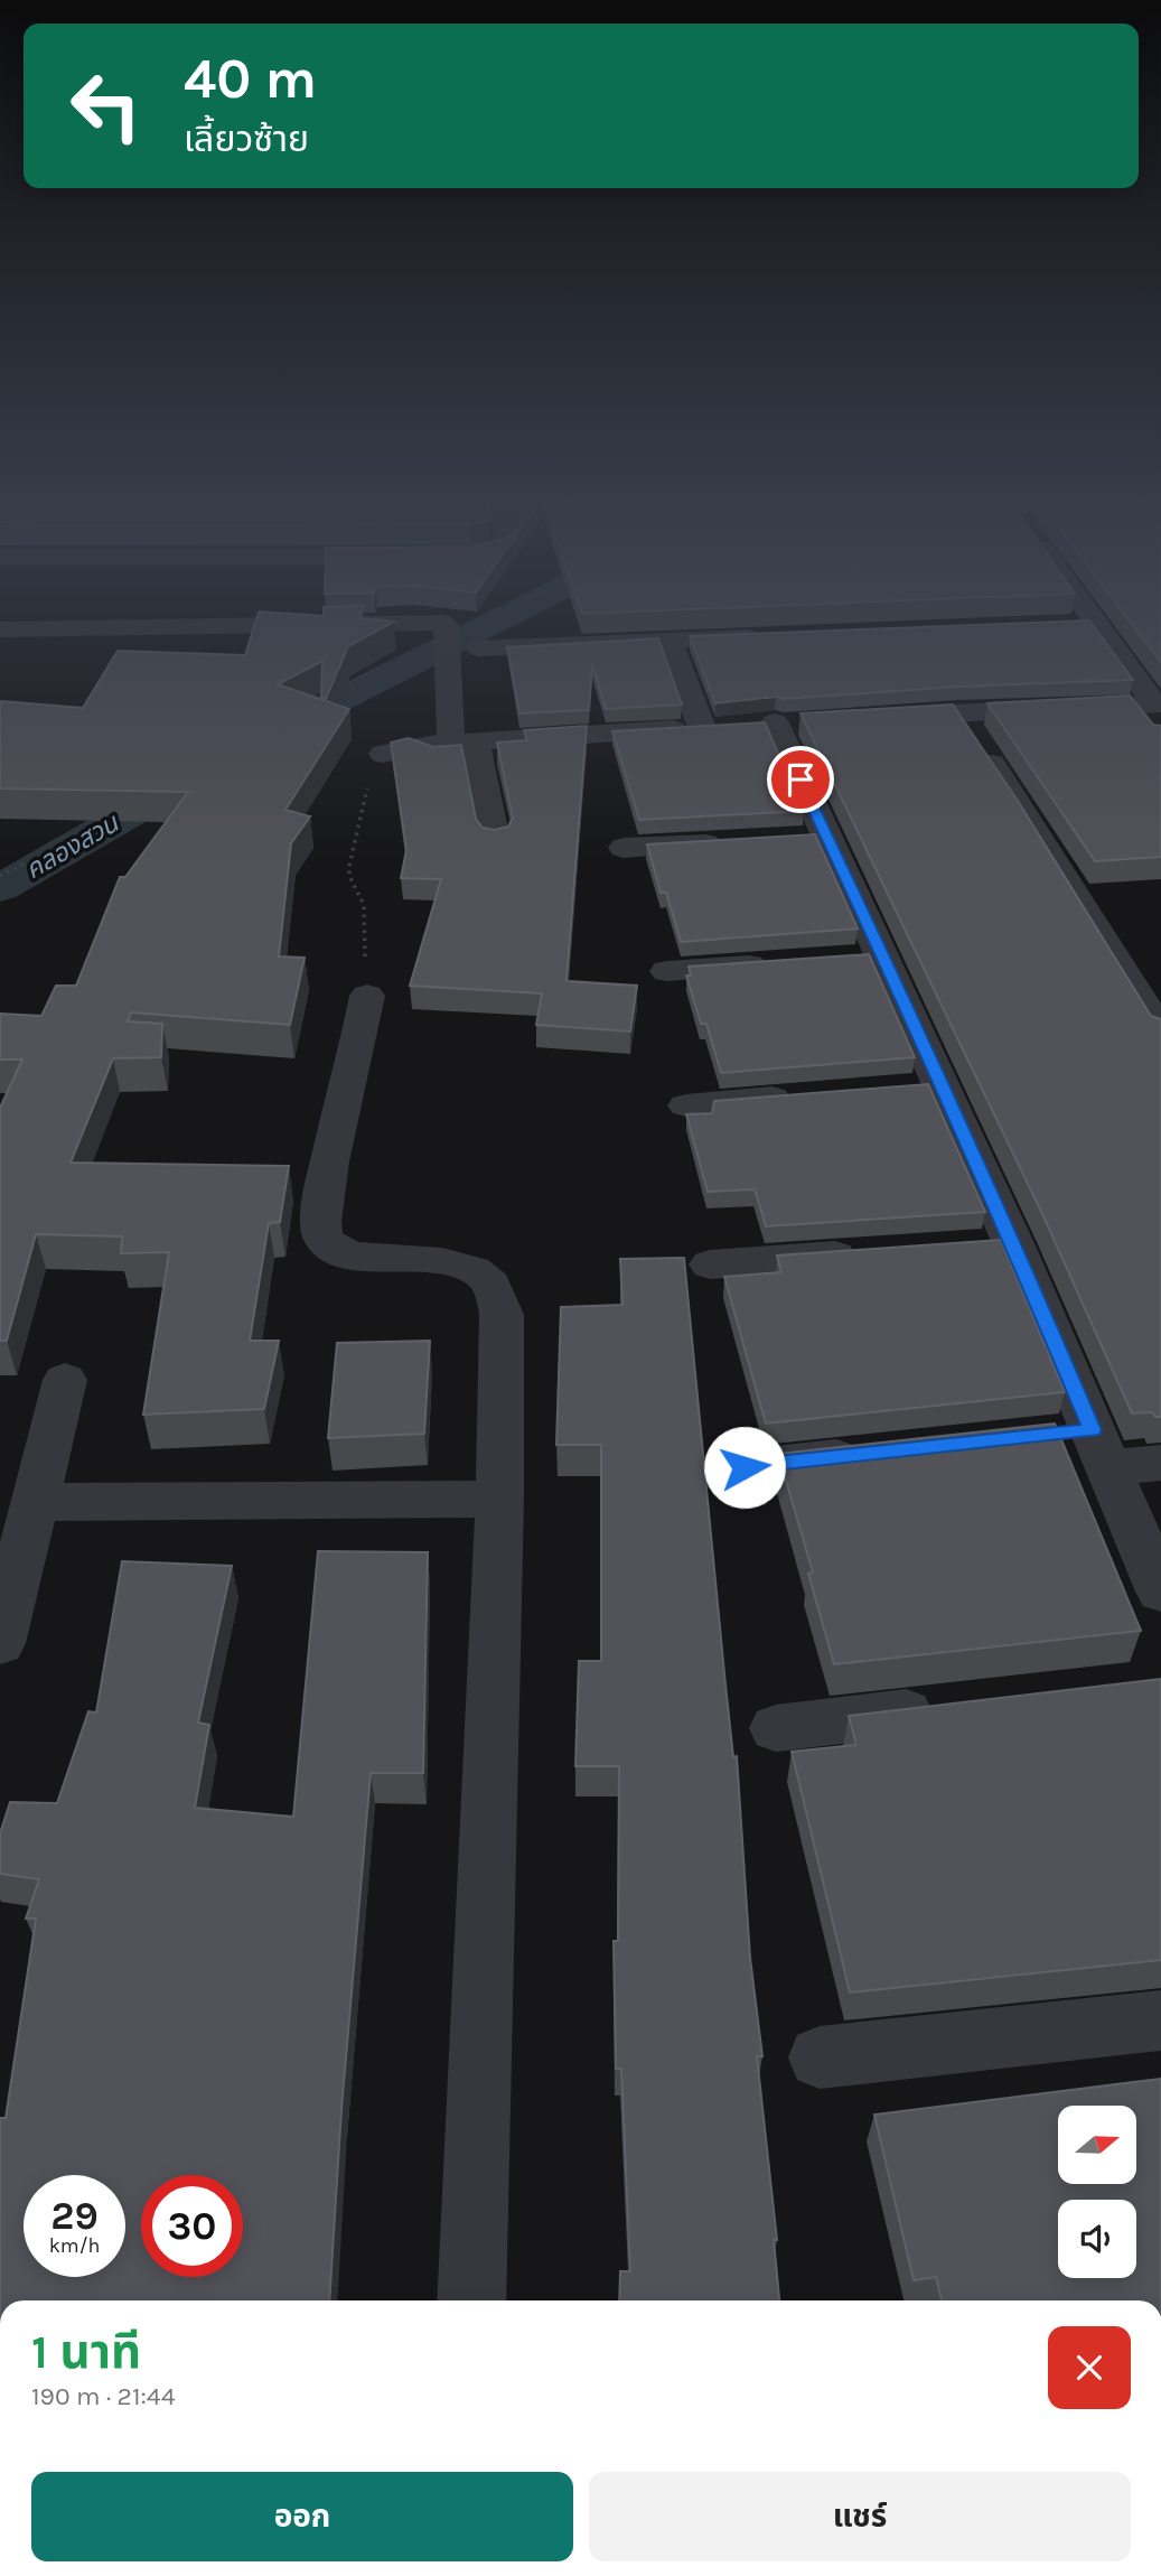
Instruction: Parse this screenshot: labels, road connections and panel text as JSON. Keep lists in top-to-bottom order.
{
  "water": ["คลองสวน"],
  "north": "right",
  "page": {
    "turn": ["40 m", "เลี้ยวซ้าย"],
    "speed": "29 km/h",
    "limit": "30",
    "heading": ["1 นาที", "190 m · 21:44"],
    "buttons": ["ออก", "แชร์"]
  }
}
